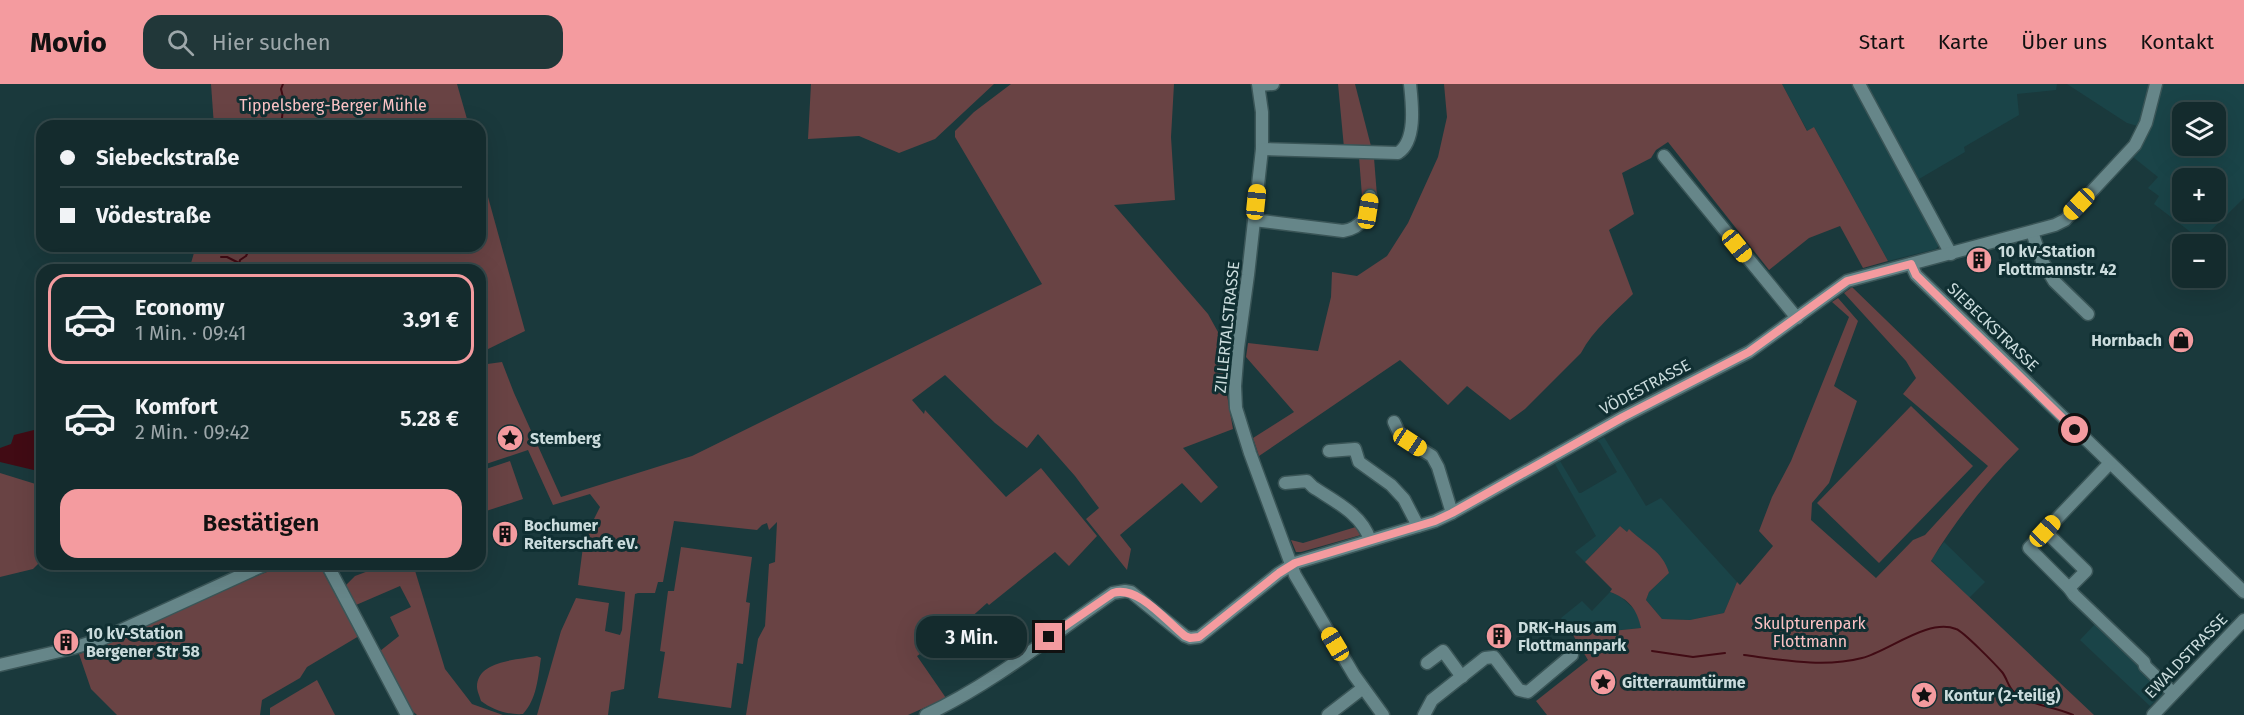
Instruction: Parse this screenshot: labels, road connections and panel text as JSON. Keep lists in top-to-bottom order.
{
  "streets": {
    "street": [
      "ZILLERTALSTRASSE",
      "SIEBECKSTRASSE",
      "VÖDESTRASSE",
      "EWALDSTRASSE"
    ]
  },
  "crossings": [
    ["ZILLERTALSTRASSE", "VÖDESTRASSE"],
    ["SIEBECKSTRASSE", "VÖDESTRASSE"]
  ],
  "parks": ["Tippelsberg-Berger Mühle", "Skulpturenpark Flottmann"],
  "places": {
    "building": [
      "10 kV-Station Flottmannstr. 42",
      "Bochumer Reiterschaft eV.",
      "DRK-Haus am Flottmannpark",
      "10 kV-Station Bergener Str 58"
    ],
    "shop": ["Hornbach"],
    "place": ["Stemberg", "Gitterraumtürme", "Kontur (2-teilig)"]
  },
  "page": {
    "header": "Movio",
    "search": "Hier suchen",
    "nav": [
      "Start",
      "Karte",
      "Über uns",
      "Kontakt"
    ],
    "map_buttons": ["+", "−"],
    "banner": ["Siebeckstraße", "Vödestraße"],
    "list": [
      {
        "name": "Economy",
        "note": "1 Min. · 09:41",
        "value": "3.91 €"
      },
      {
        "name": "Komfort",
        "note": "2 Min. · 09:42",
        "value": "5.28 €"
      }
    ],
    "buttons": "Bestätigen",
    "bubble": "3 Min."
  }
}
